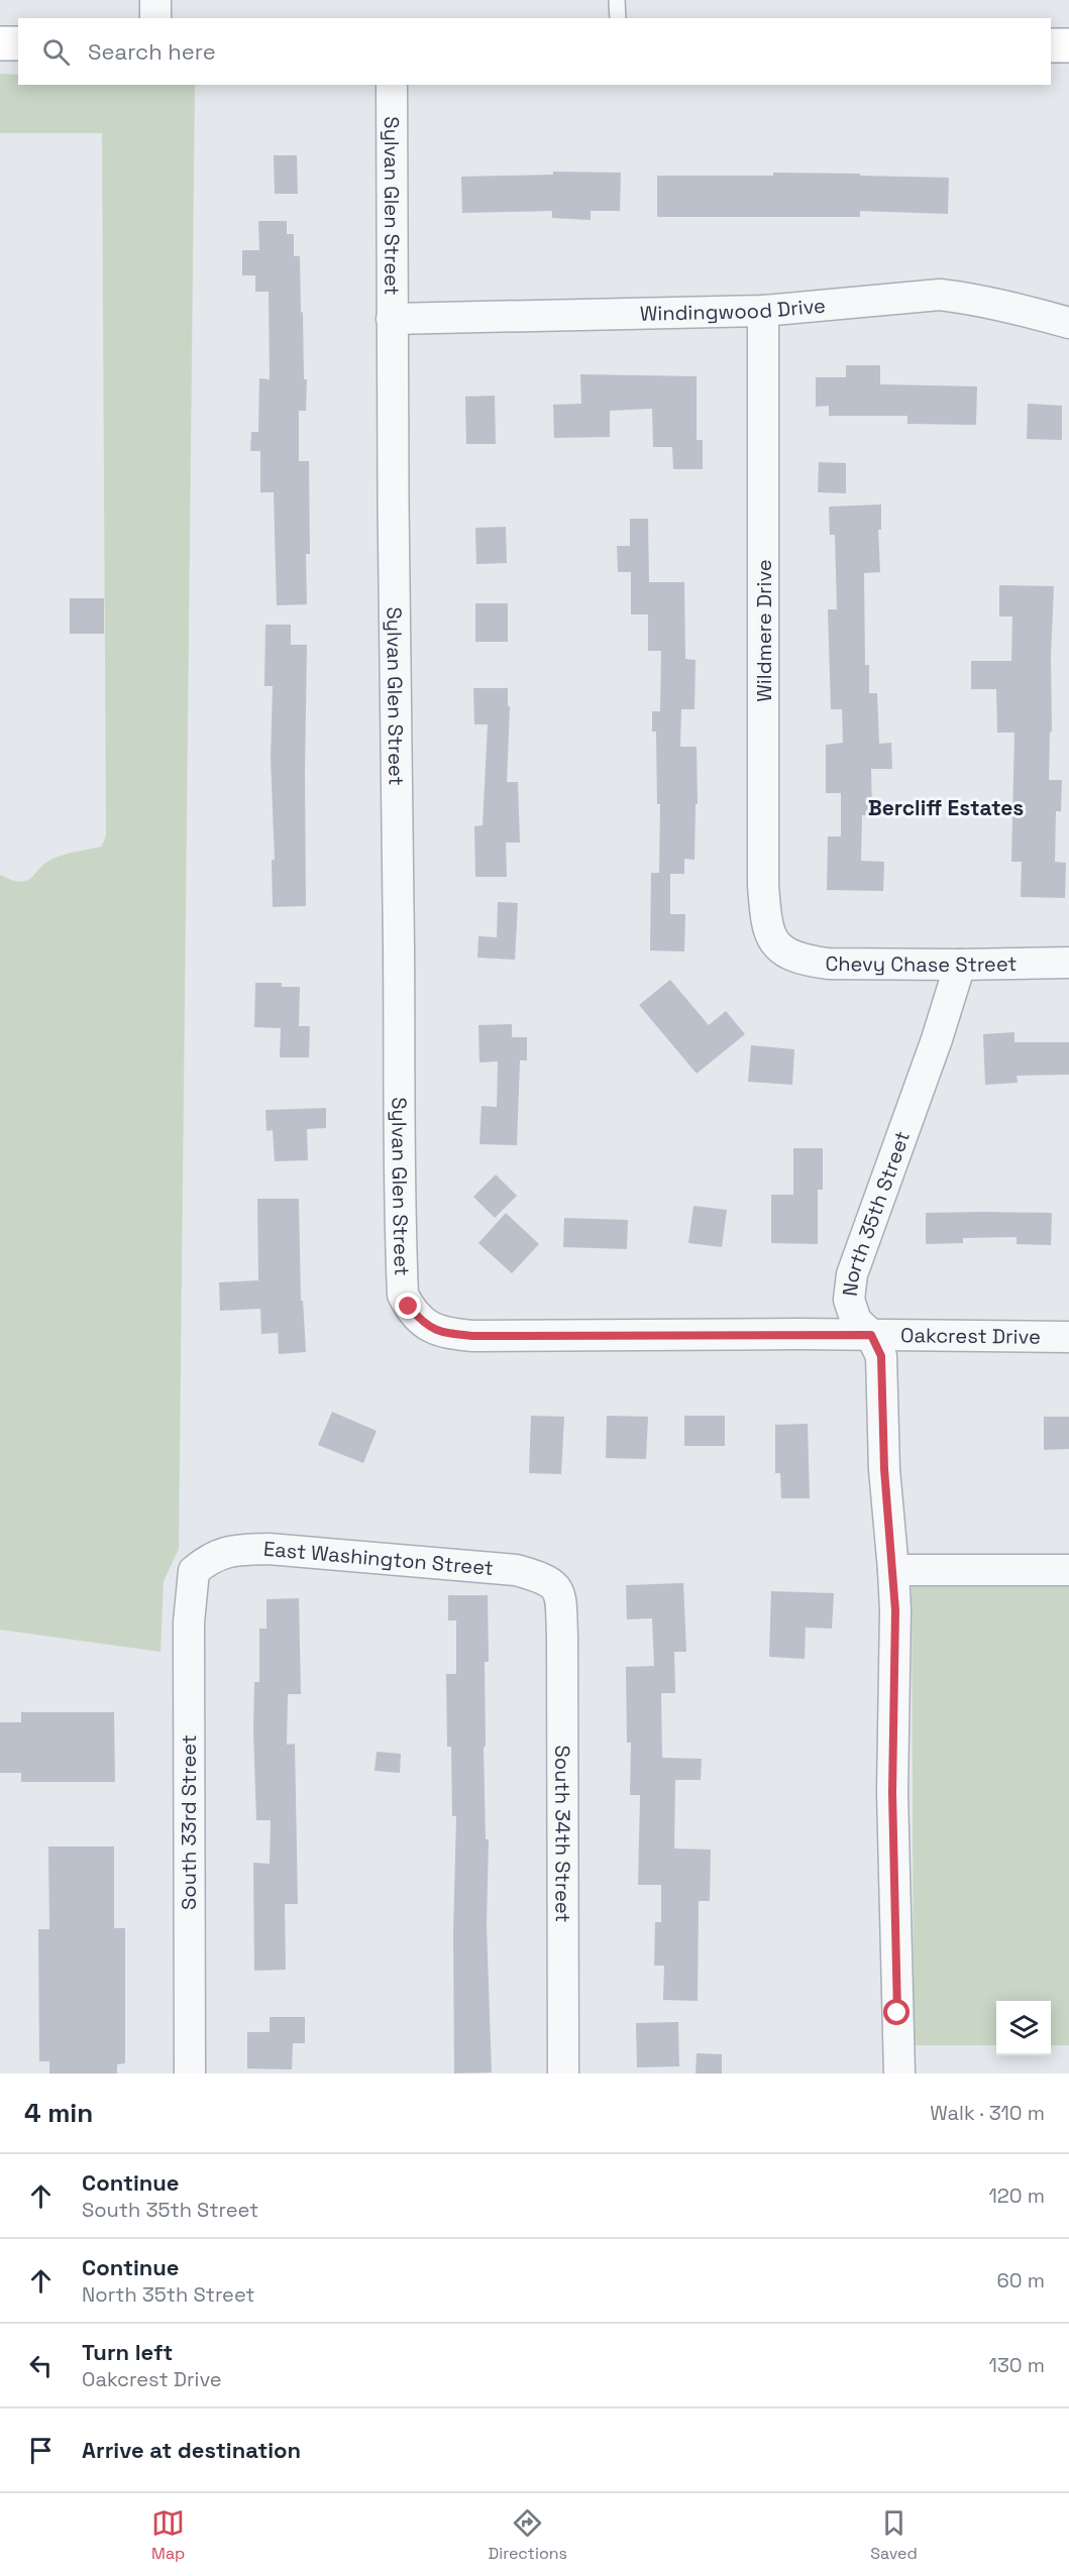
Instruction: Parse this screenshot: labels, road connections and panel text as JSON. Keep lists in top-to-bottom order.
{
  "streets": {
    "street": [
      "Sylvan Glen Street",
      "Windingwood Drive",
      "Wildmere Drive",
      "Chevy Chase Street",
      "North 35th Street",
      "Oakcrest Drive",
      "East Washington Street",
      "South 33rd Street",
      "South 34th Street"
    ]
  },
  "crossings": [
    ["Sylvan Glen Street", "Windingwood Drive"],
    ["Sylvan Glen Street", "Oakcrest Drive"],
    ["Windingwood Drive", "Wildmere Drive"],
    ["Wildmere Drive", "Chevy Chase Street"],
    ["Chevy Chase Street", "North 35th Street"],
    ["North 35th Street", "Oakcrest Drive"],
    ["East Washington Street", "South 33rd Street"],
    ["East Washington Street", "South 34th Street"]
  ],
  "districts": ["Bercliff Estates"],
  "page": {
    "search": "Search here",
    "heading": ["4 min", "Walk · 310 m"],
    "list": [
      ["Continue", "South 35th Street", "120 m"],
      ["Continue", "North 35th Street", "60 m"],
      ["Turn left", "Oakcrest Drive", "130 m"],
      "Arrive at destination"
    ],
    "nav": ["Map", "Directions", "Saved"]
  }
}
